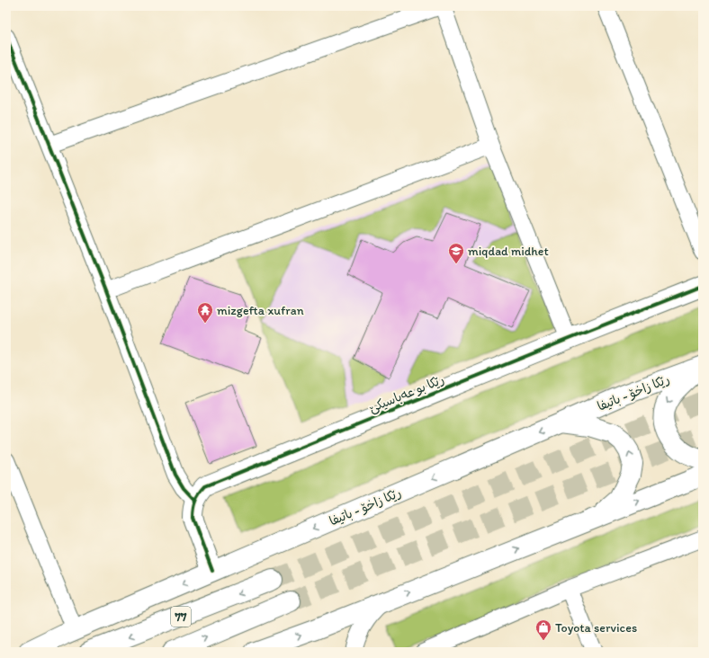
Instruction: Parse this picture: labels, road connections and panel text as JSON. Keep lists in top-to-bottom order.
{
  "streets": {
    "main road": ["رێکا زاخۆ - باتیفا", "رێكا بو عه‌باسيكێ", "77"]
  },
  "places": {
    "school or university": ["miqdad midhet"],
    "temple": ["mizgefta xufran"],
    "shop": ["Toyota services"]
  }
}
